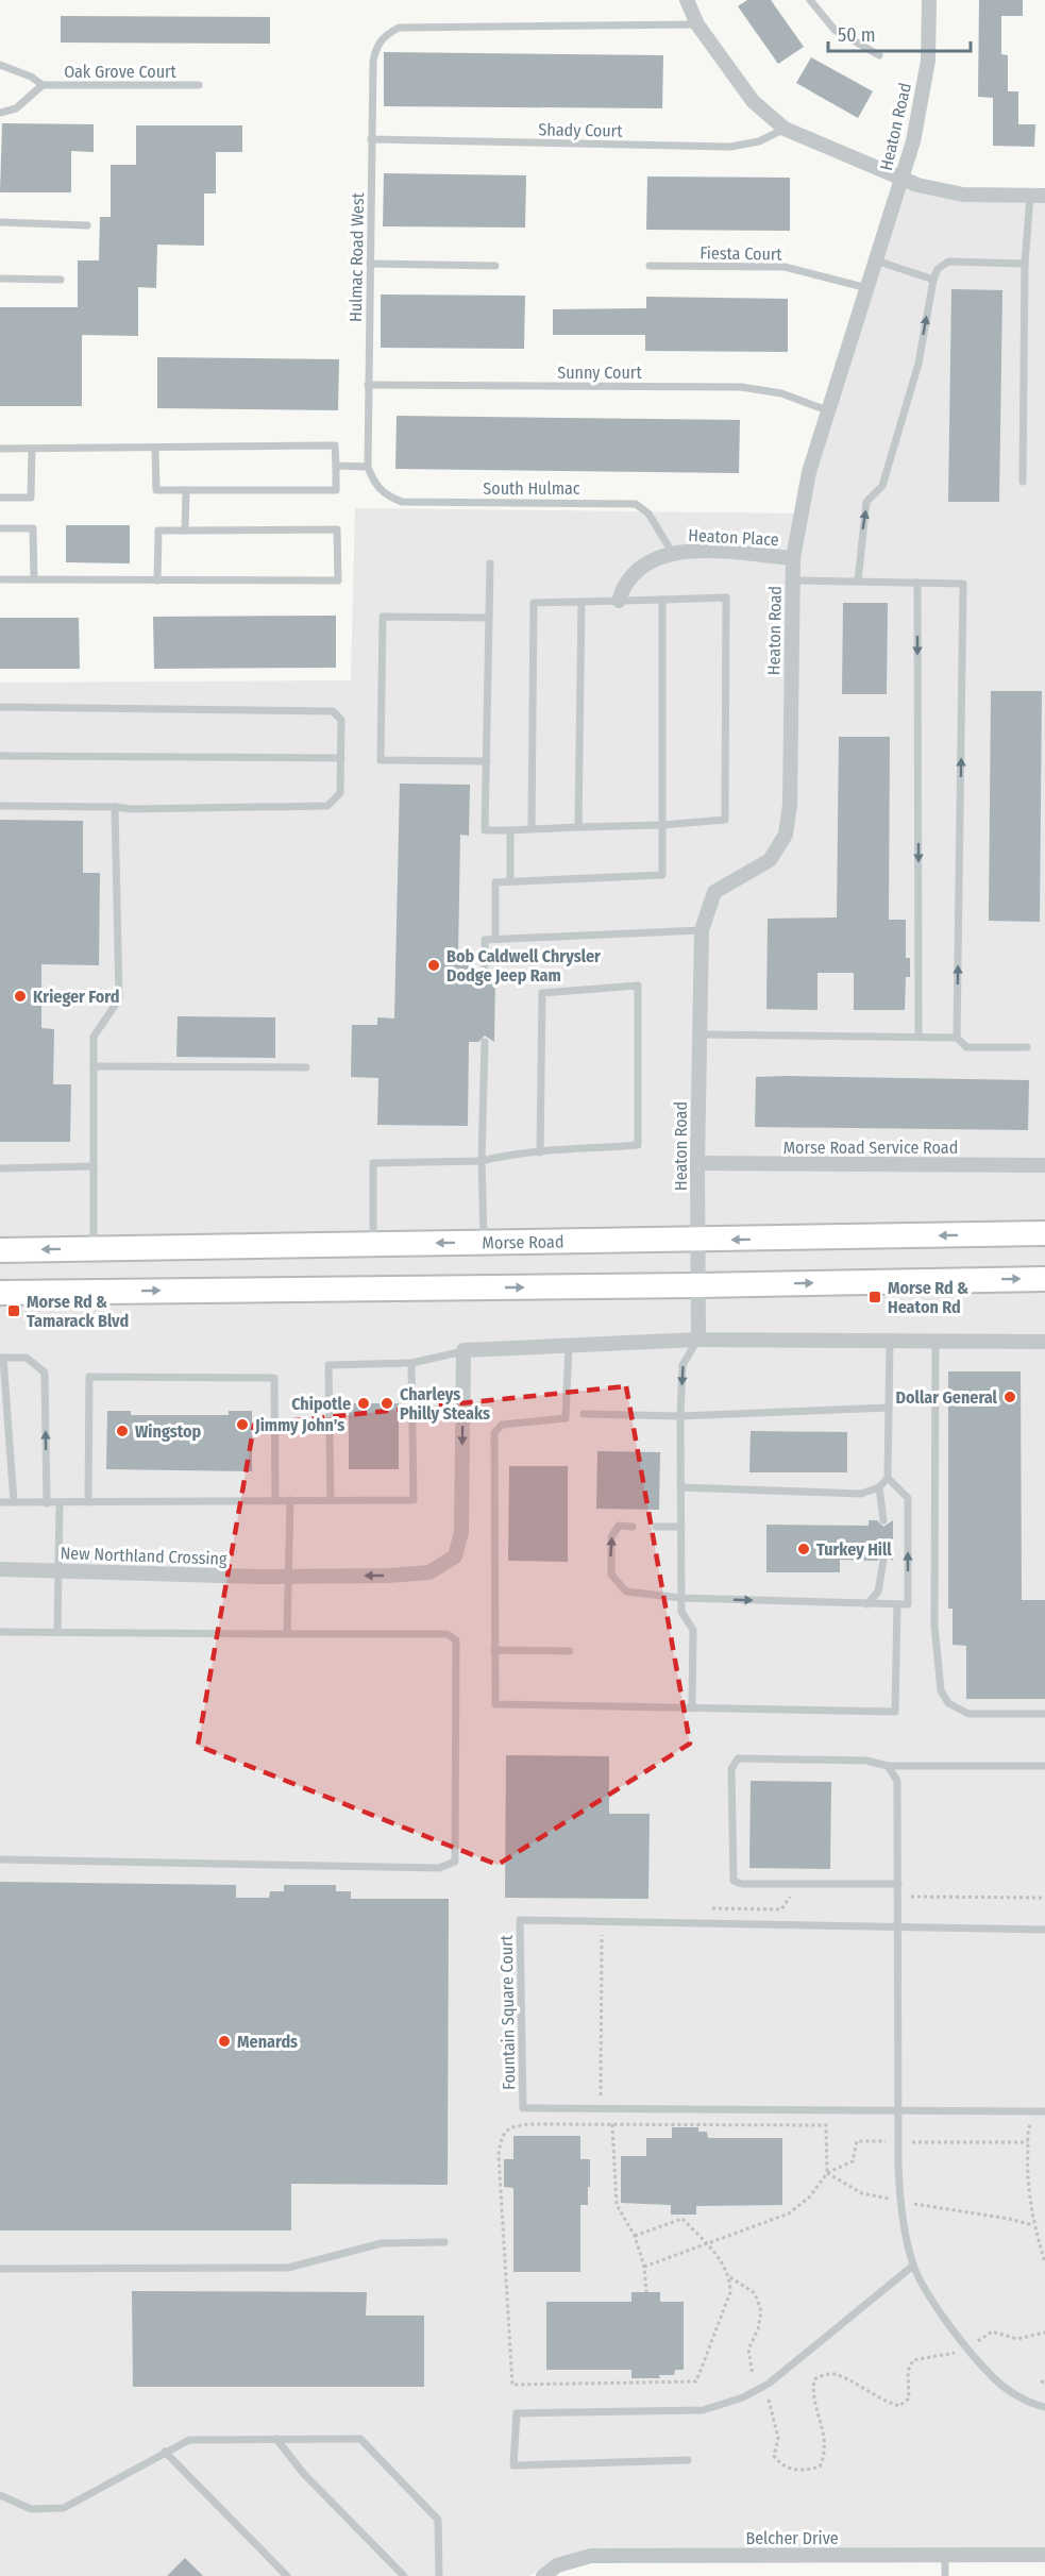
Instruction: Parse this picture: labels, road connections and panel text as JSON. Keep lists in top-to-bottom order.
{
  "streets": {
    "main road": ["Morse Road"],
    "street": [
      "Heaton Road",
      "Heaton Place",
      "Morse Road Service Road",
      "New Northland Crossing",
      "Belcher Drive"
    ],
    "lane": [
      "Oak Grove Court",
      "Shady Court",
      "Fiesta Court",
      "Hulmac Road West",
      "Sunny Court",
      "South Hulmac",
      "Fountain Square Court"
    ]
  },
  "crossings": [
    ["Heaton Road", "Fiesta Court"],
    ["Heaton Road", "Sunny Court"],
    ["Heaton Road", "Heaton Place"],
    ["Heaton Road", "Morse Road Service Road"],
    ["Heaton Road", "Morse Road"],
    ["Shady Court", "Hulmac Road West"],
    ["Hulmac Road West", "Sunny Court"],
    ["Hulmac Road West", "South Hulmac"],
    ["South Hulmac", "Heaton Place"]
  ],
  "places": {
    "other": [
      "Bob Caldwell Chrysler Dodge Jeep Ram",
      "Krieger Ford",
      "Dollar General",
      "Chipotle",
      "Charleys Philly Steaks",
      "Jimmy John's",
      "Wingstop",
      "Turkey Hill",
      "Menards"
    ],
    "transit": ["Morse Rd & Heaton Rd", "Morse Rd & Tamarack Blvd"]
  },
  "scale_bar": "50 m"
}
